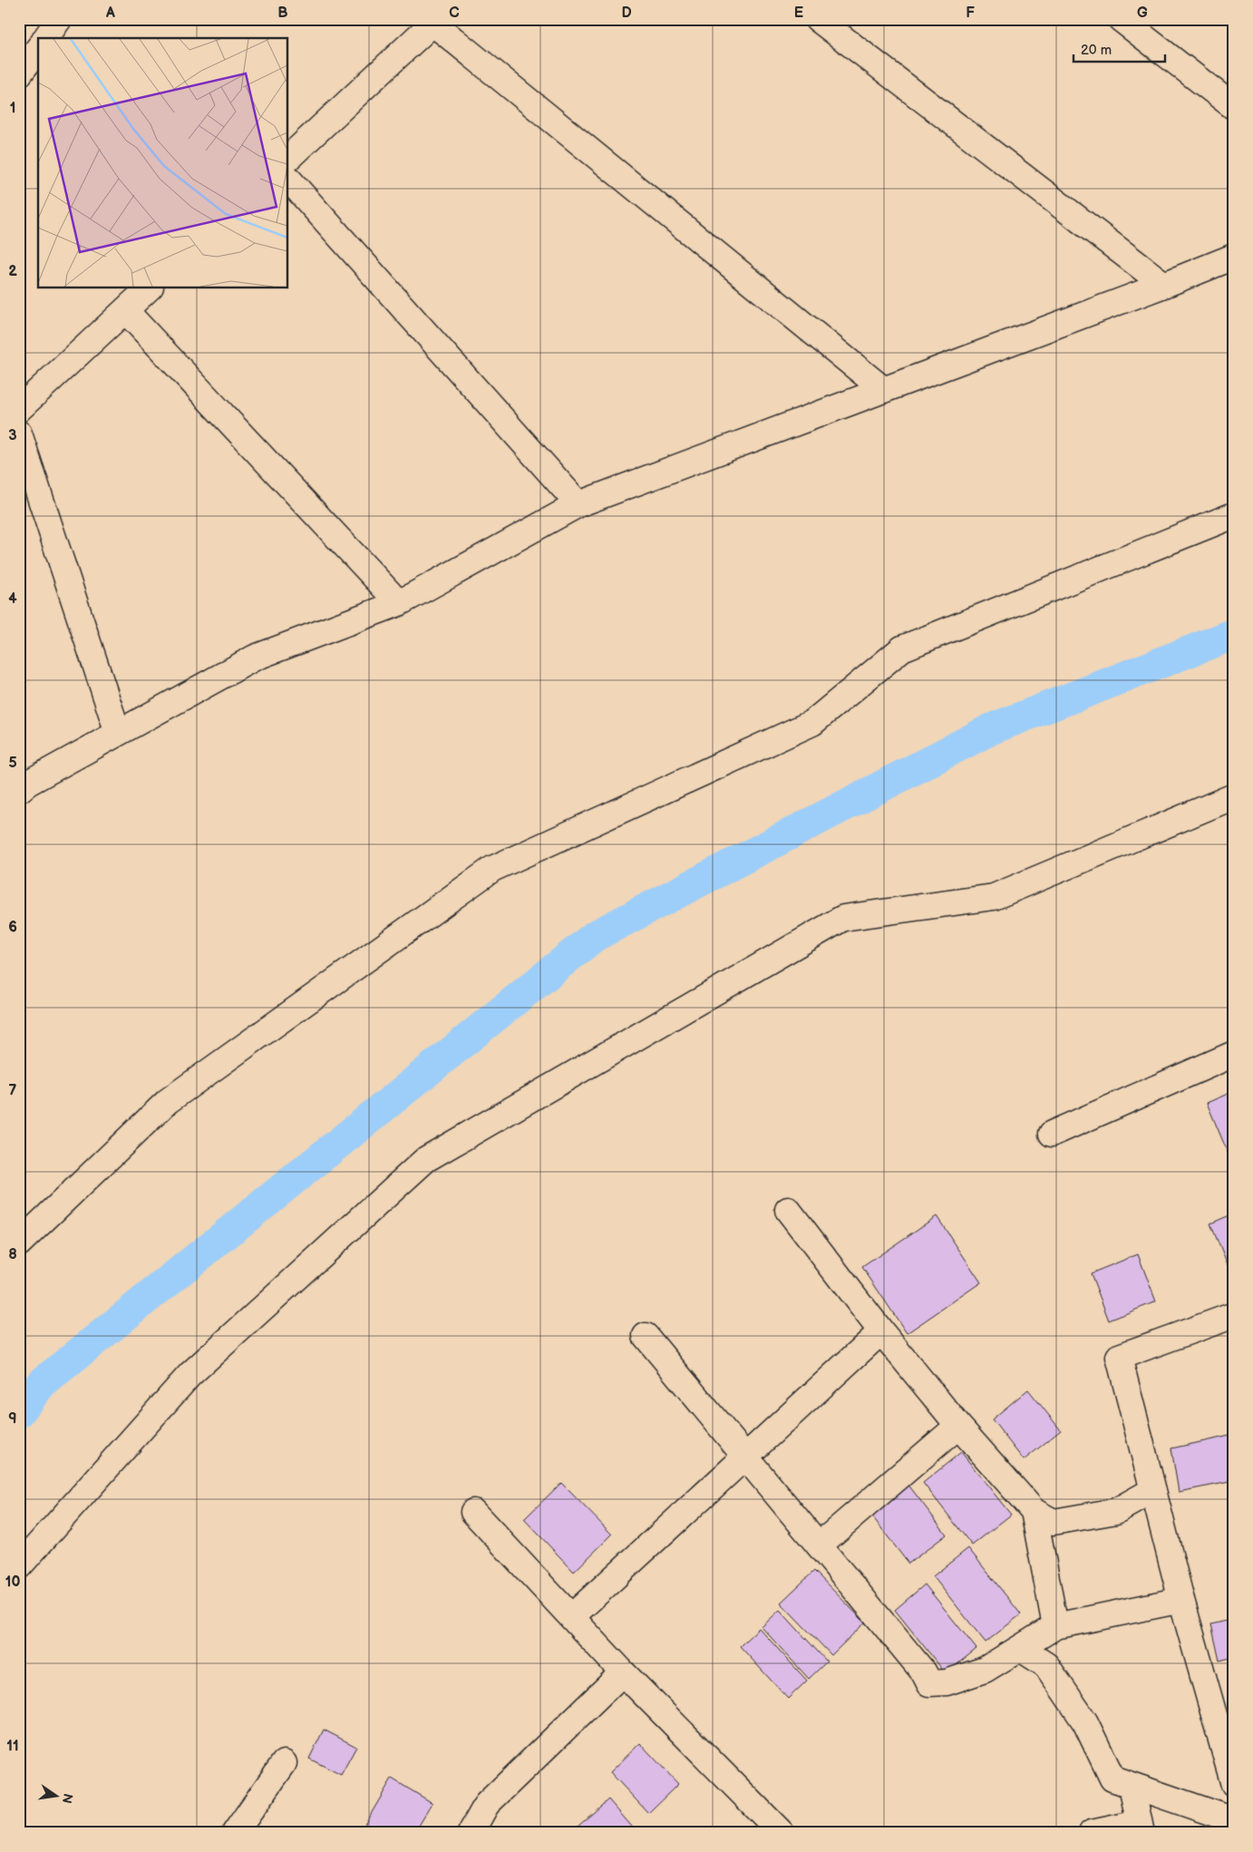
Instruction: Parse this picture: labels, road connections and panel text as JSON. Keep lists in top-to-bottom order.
{
  "scale_bar": "20 m",
  "north": "right",
  "grid": {
    "columns": [
      "A",
      "B",
      "C",
      "D",
      "E",
      "F",
      "G"
    ],
    "rows": [
      "1",
      "2",
      "3",
      "4",
      "5",
      "6",
      "7",
      "8",
      "9",
      "10",
      "11"
    ]
  }
}
